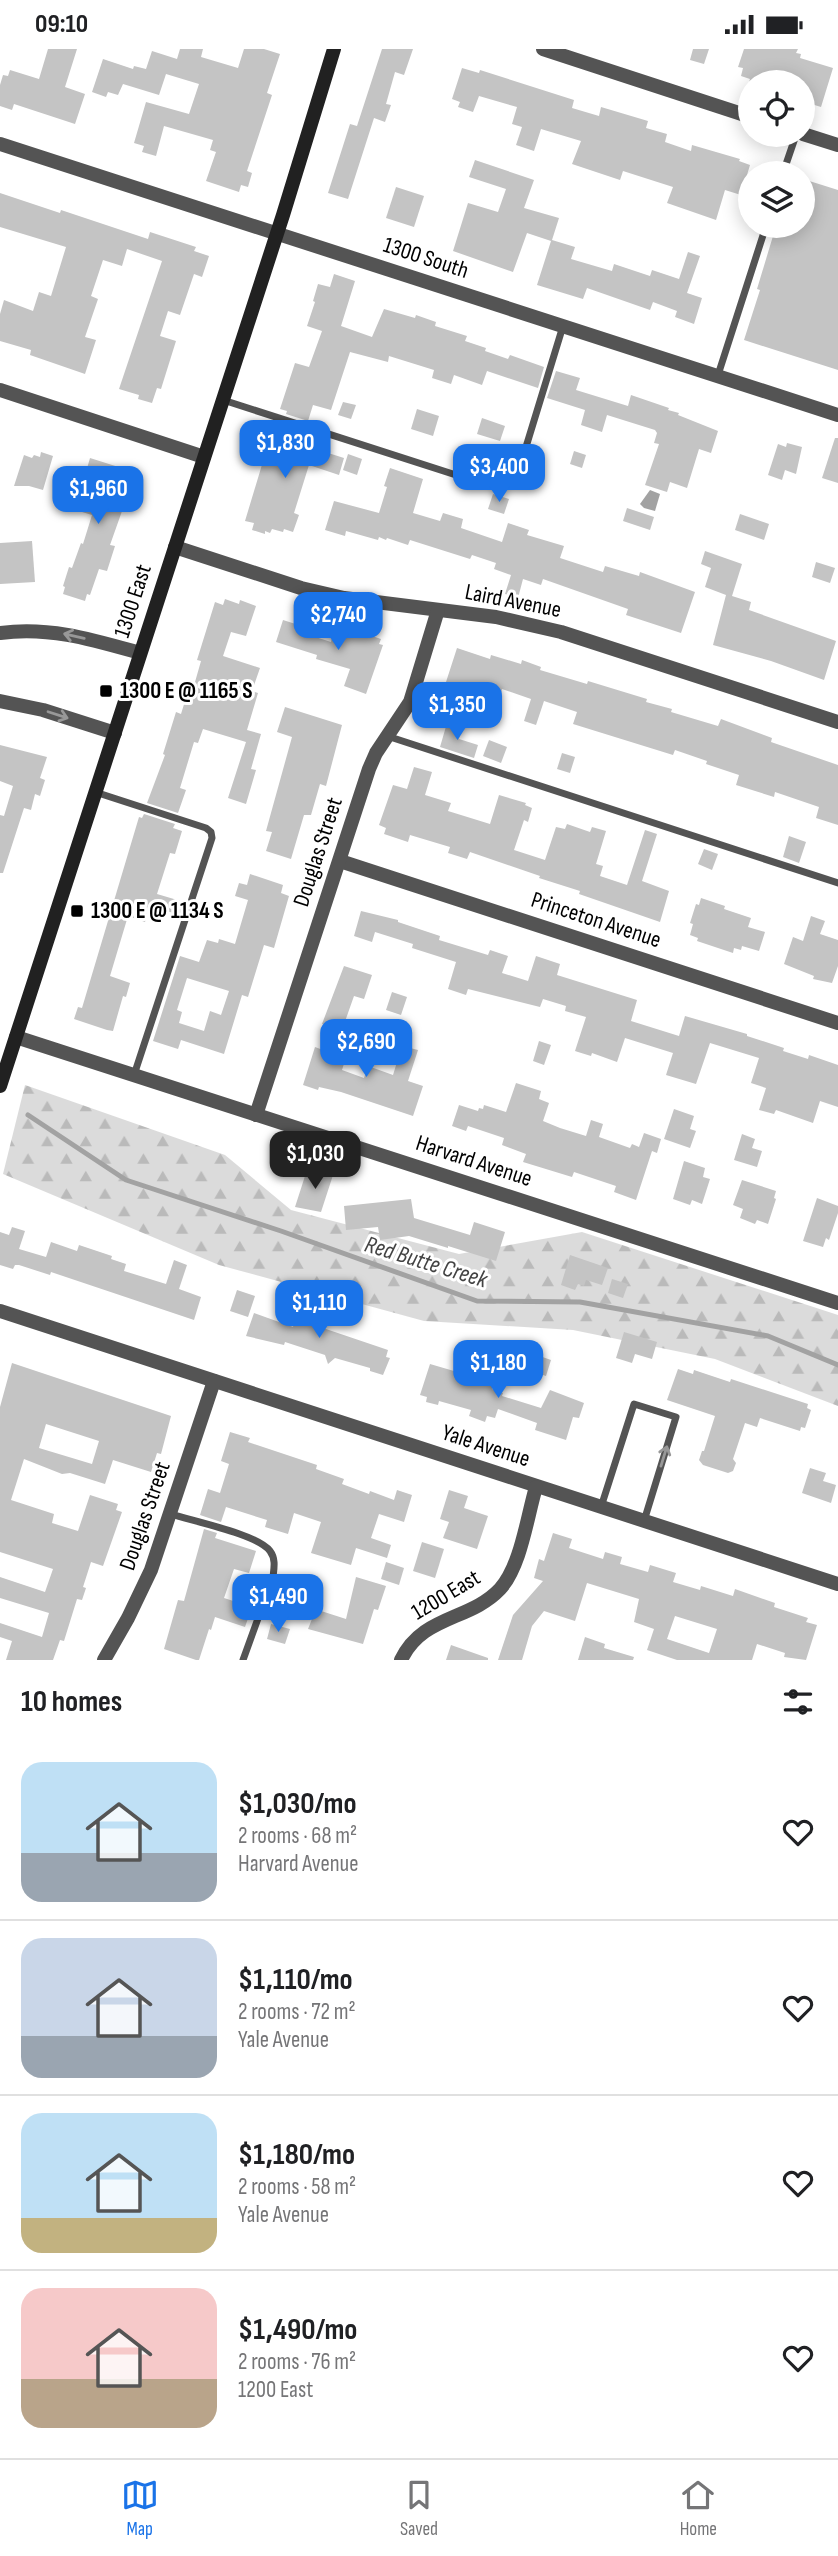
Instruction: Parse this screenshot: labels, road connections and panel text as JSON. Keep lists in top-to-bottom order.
{
  "streets": {
    "main road": ["1300 East"],
    "street": [
      "1300 South",
      "Laird Avenue",
      "Douglas Street",
      "Princeton Avenue",
      "Harvard Avenue",
      "Yale Avenue",
      "1200 East"
    ]
  },
  "crossings": [
    ["1300 South", "1300 East"],
    ["1300 East", "Laird Avenue"],
    ["1300 East", "Harvard Avenue"],
    ["Laird Avenue", "Douglas Street"],
    ["Douglas Street", "Princeton Avenue"],
    ["Douglas Street", "Harvard Avenue"],
    ["Douglas Street", "Yale Avenue"],
    ["Yale Avenue", "1200 East"]
  ],
  "water": ["Red Butte Creek"],
  "places": {
    "transit": ["1300 E @ 1165 S", "1300 E @ 1134 S"]
  },
  "page": {
    "status": "09:10",
    "price": [
      "$1,830",
      "$3,400",
      "$1,960",
      "$2,740",
      "$1,350",
      "$2,690",
      "$1,030",
      "$1,110",
      "$1,180",
      "$1,490"
    ],
    "heading": "10 homes",
    "list": [
      {
        "name": "$1,030/mo",
        "note": "2 rooms · 68 m² · Harvard Avenue"
      },
      {
        "name": "$1,110/mo",
        "note": "2 rooms · 72 m² · Yale Avenue"
      },
      {
        "name": "$1,180/mo",
        "note": "2 rooms · 58 m² · Yale Avenue"
      },
      {
        "name": "$1,490/mo",
        "note": "2 rooms · 76 m² · 1200 East"
      }
    ],
    "tabs": ["Map", "Saved", "Home"]
  }
}
